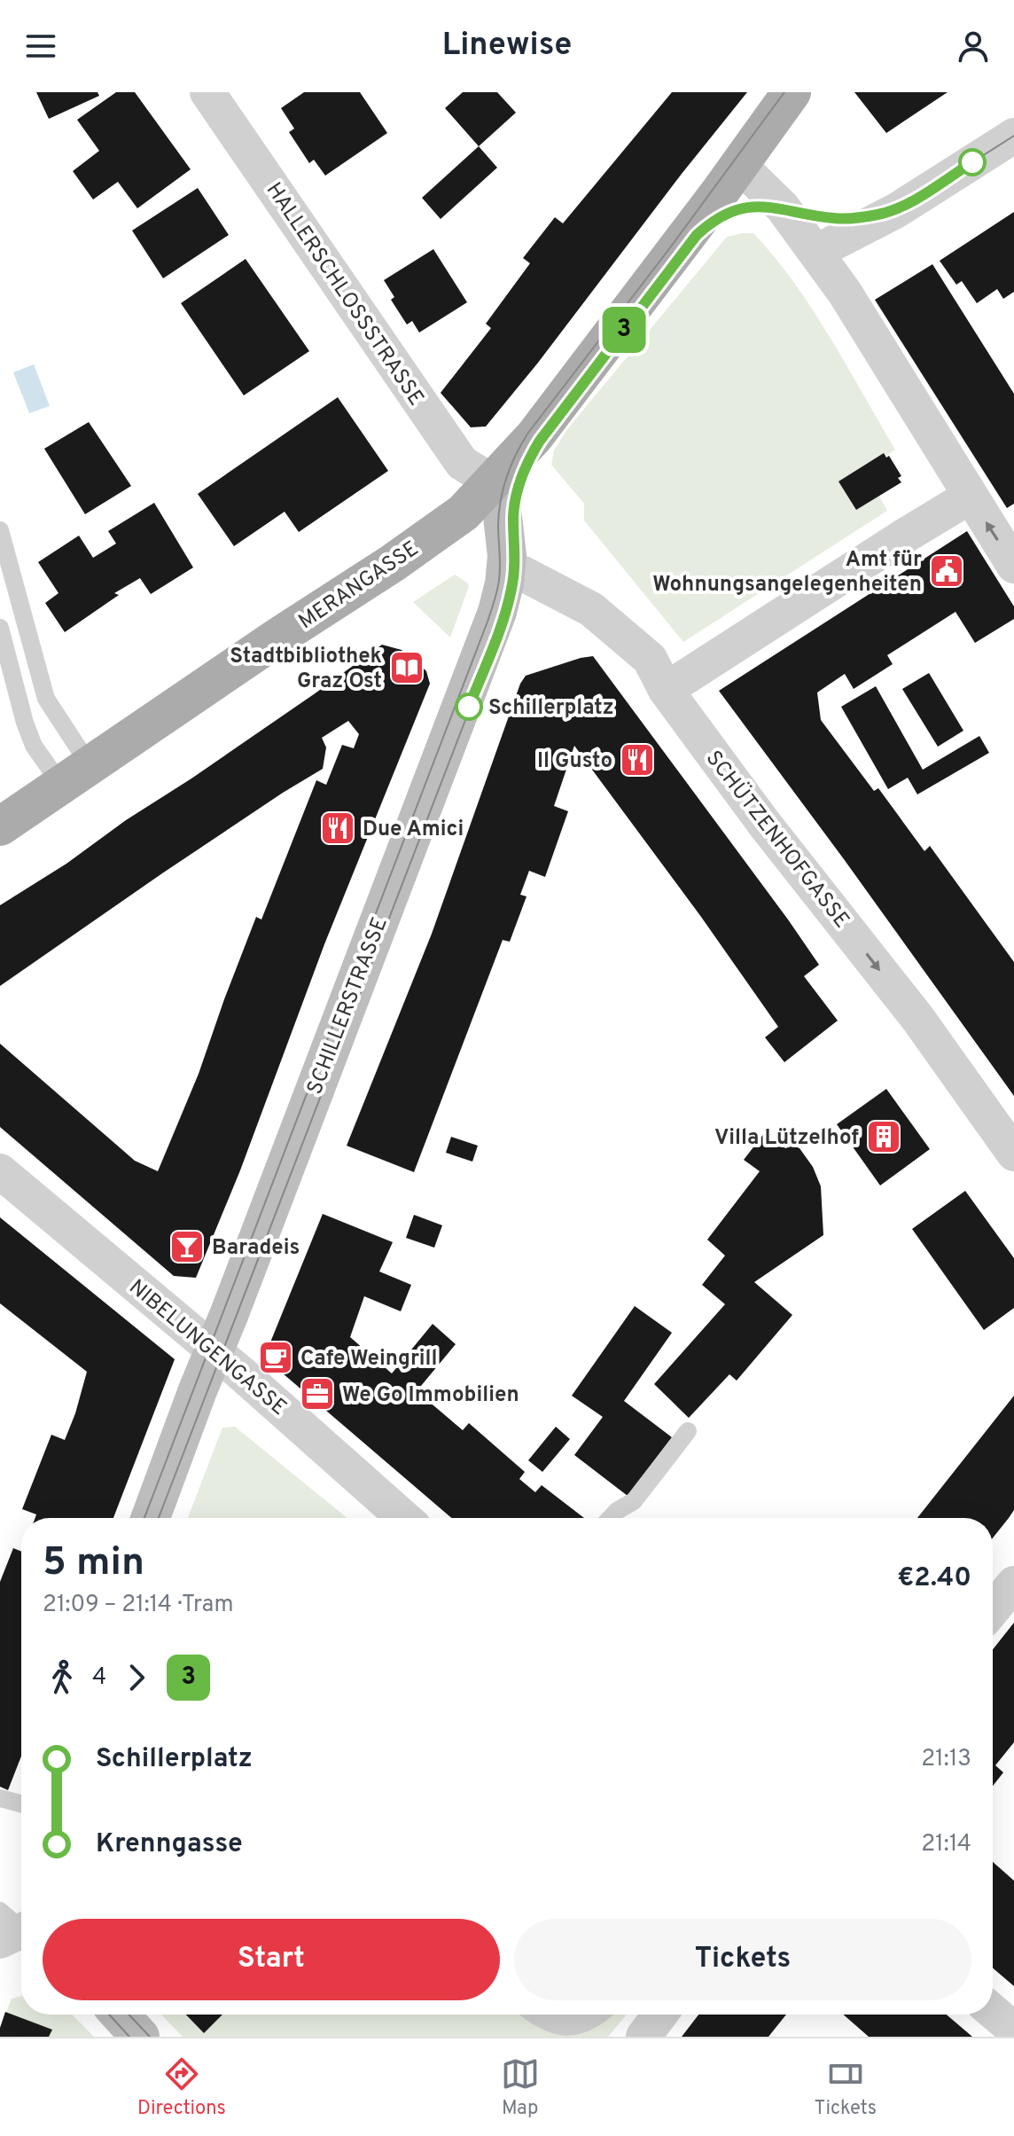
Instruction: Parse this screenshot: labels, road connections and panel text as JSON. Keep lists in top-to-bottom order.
{
  "streets": {
    "main road": ["MERANGASSE", "SCHILLERSTRASSE"],
    "street": ["HALLERSCHLOSSSTRASSE", "SCHÜTZENHOFGASSE", "NIBELUNGENGASSE"]
  },
  "crossings": [
    ["HALLERSCHLOSSSTRASSE", "MERANGASSE"],
    ["HALLERSCHLOSSSTRASSE", "SCHILLERSTRASSE"],
    ["MERANGASSE", "SCHILLERSTRASSE"],
    ["SCHÜTZENHOFGASSE", "SCHILLERSTRASSE"],
    ["SCHILLERSTRASSE", "NIBELUNGENGASSE"]
  ],
  "one_way": ["SCHÜTZENHOFGASSE"],
  "places": {
    "public building": ["Amt für Wohnungsangelegenheiten"],
    "library": ["Stadtbibliothek Graz Ost"],
    "other": ["Schillerplatz"],
    "restaurant": ["Il Gusto", "Due Amici"],
    "building": ["Villa Lützelhof"],
    "bar": ["Baradeis"],
    "cafe": ["Cafe Weingrill"],
    "office": ["We Go Immobilien"]
  },
  "lines": ["tram line 3"],
  "page": {
    "header": "Linewise",
    "on_map": "3",
    "heading": ["5 min", "21:09 – 21:14 · Tram", "€2.40"],
    "legs": ["4", "3"],
    "list": [
      {
        "name": "Schillerplatz",
        "value": "21:13"
      },
      {
        "name": "Krenngasse",
        "value": "21:14"
      }
    ],
    "buttons": ["Start", "Tickets"],
    "tabs": ["Directions", "Map", "Tickets"]
  }
}
